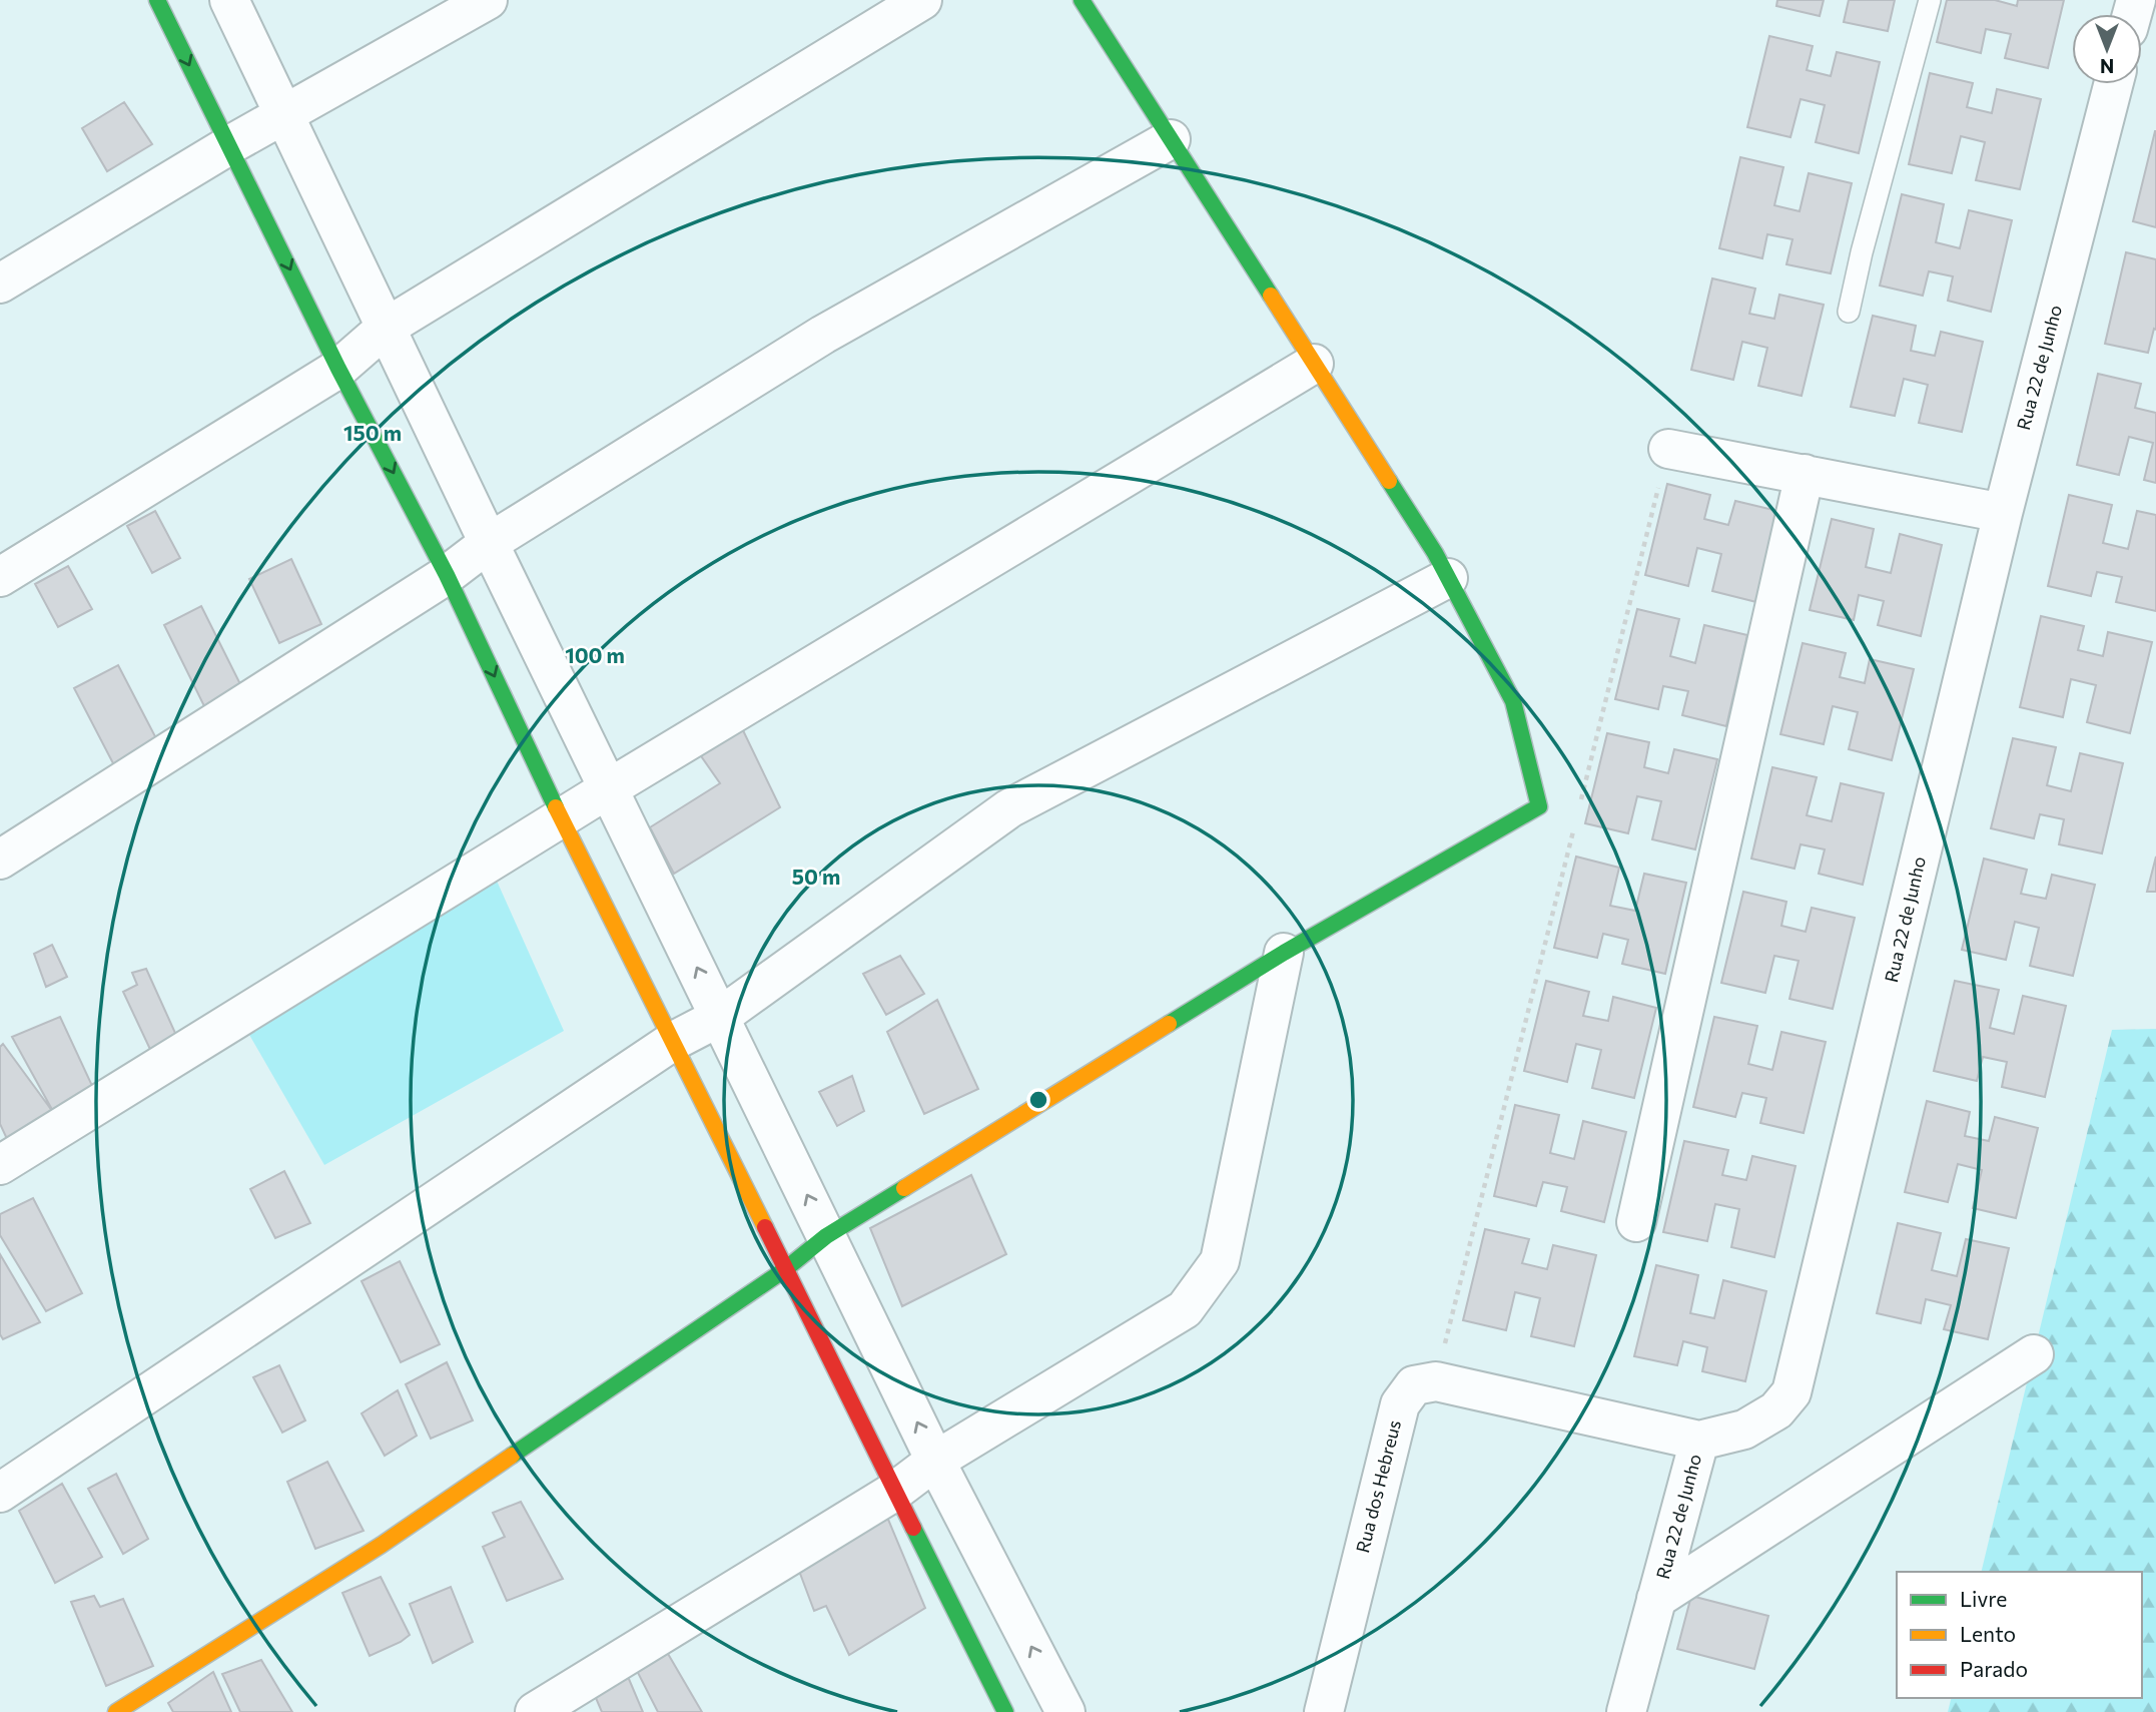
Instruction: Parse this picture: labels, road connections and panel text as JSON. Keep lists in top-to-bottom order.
{
  "streets": {
    "street": ["Rua 22 de Junho", "Rua dos Hebreus"]
  },
  "legend": ["Livre", "Lento", "Parado"],
  "north": "bottom",
  "rings": ["150 m", "100 m", "50 m"]
}
